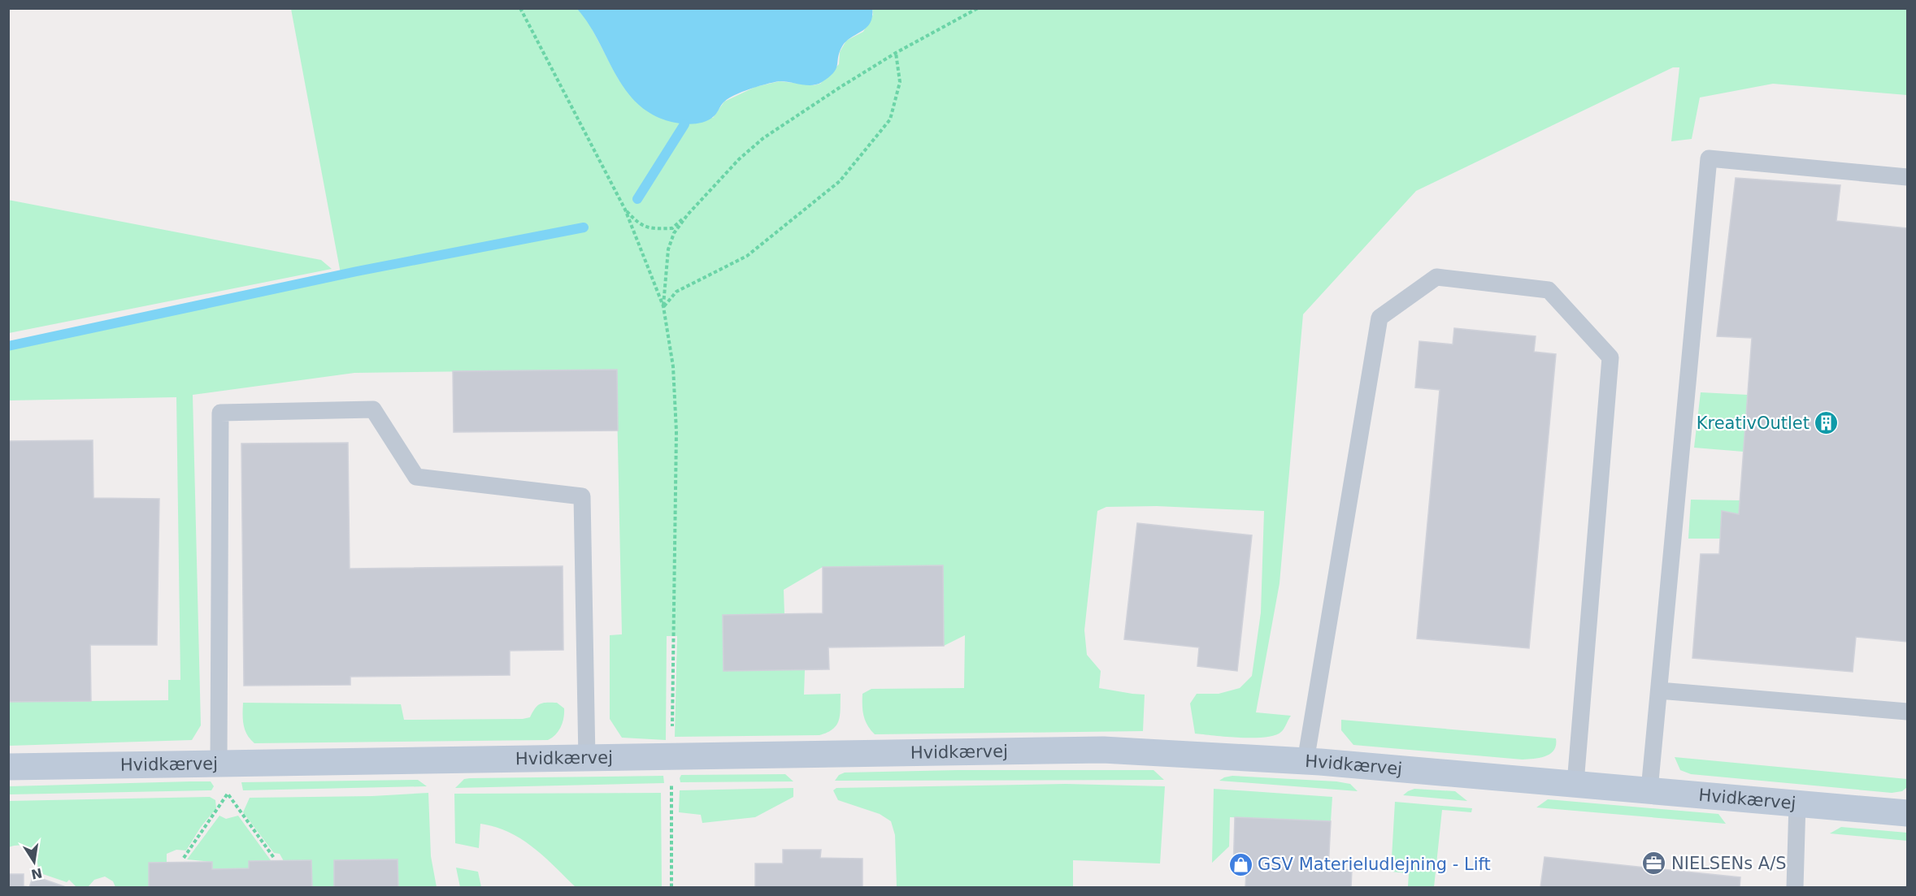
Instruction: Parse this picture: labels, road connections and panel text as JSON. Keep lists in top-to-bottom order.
{
  "streets": {
    "street": ["Hvidkærvej"]
  },
  "places": {
    "building": ["KreativOutlet"],
    "office": ["NIELSENs A/S"],
    "shop": ["GSV Materieludlejning - Lift"]
  },
  "north": "bottom"
}
